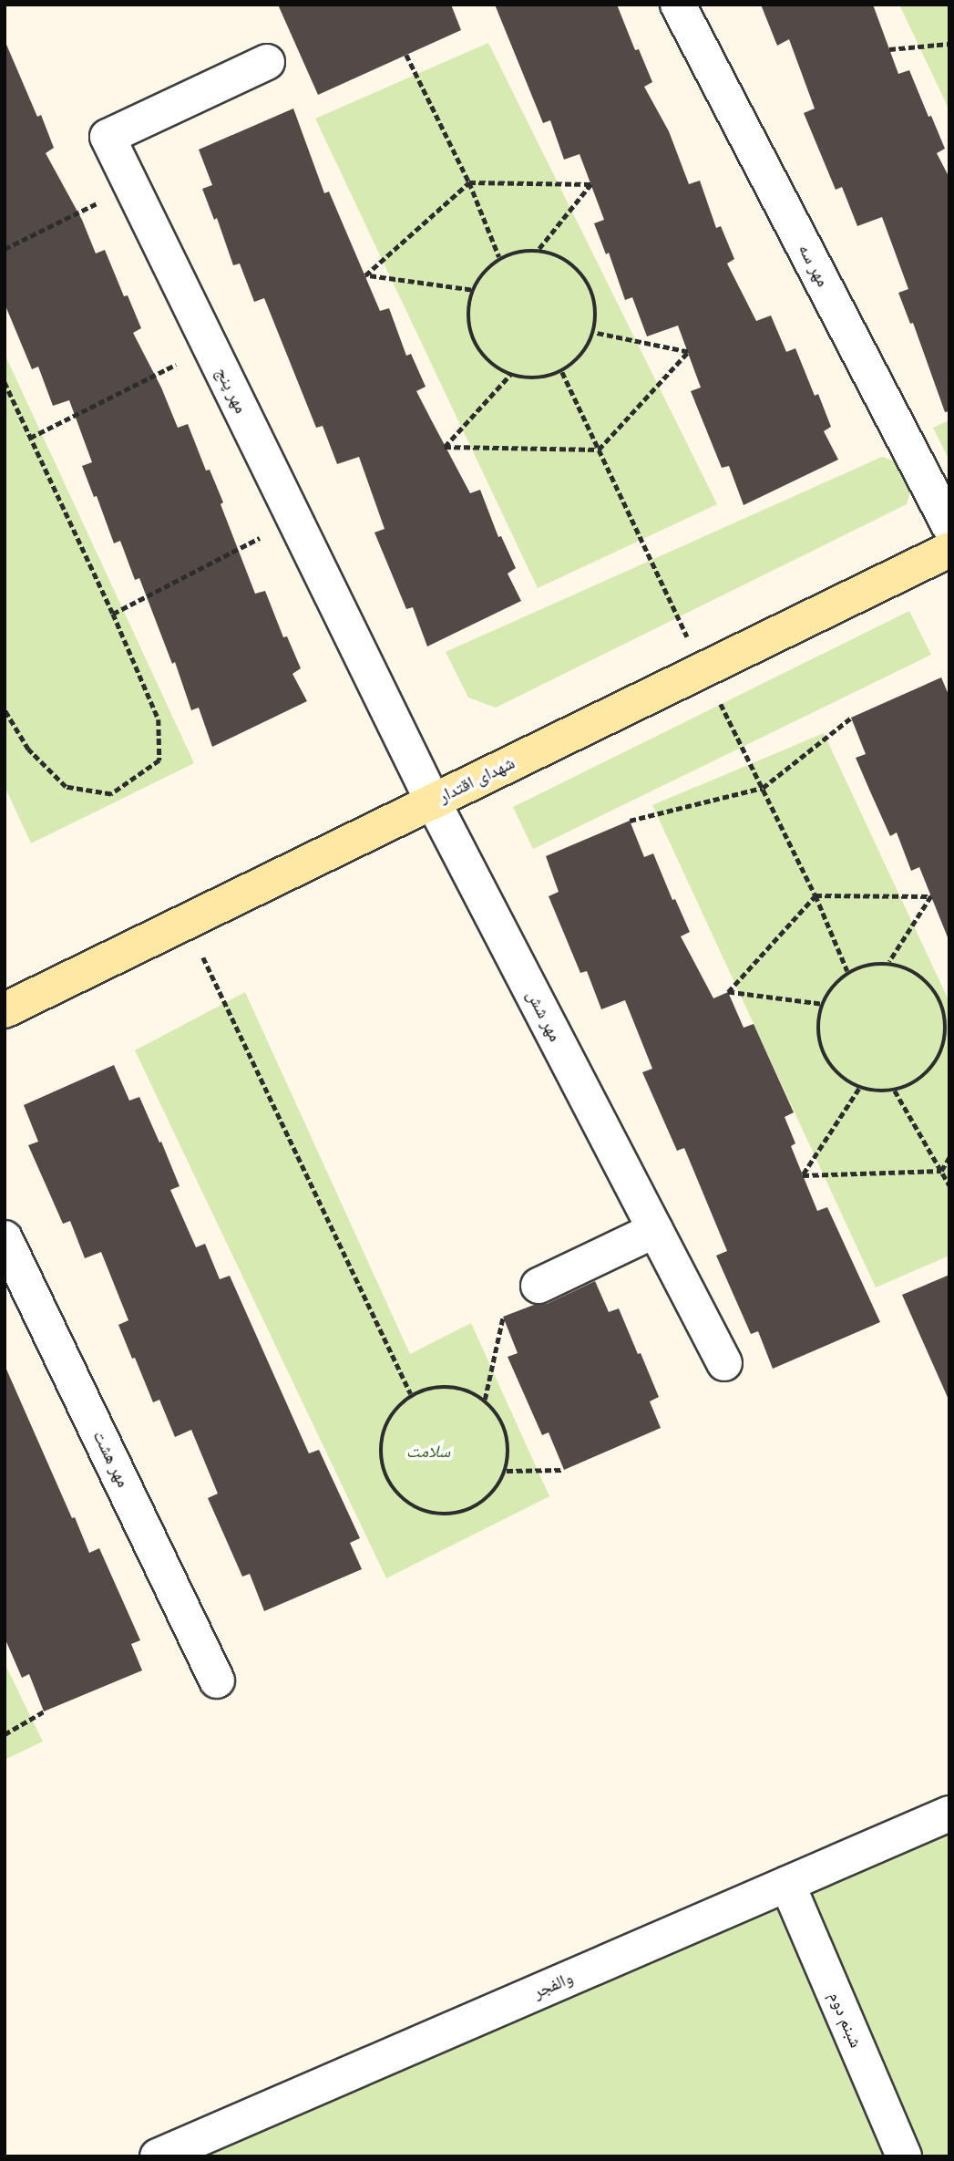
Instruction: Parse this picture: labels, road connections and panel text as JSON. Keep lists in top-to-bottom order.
{
  "streets": {
    "street": [
      "مهر سه",
      "مهر پنج",
      "شهدای اقتدار",
      "مهر شش",
      "مهر هشت",
      "والفجر",
      "شبنم دوم"
    ]
  },
  "crossings": [
    ["مهر پنج", "شهدای اقتدار"],
    ["مهر پنج", "مهر شش"],
    ["شهدای اقتدار", "مهر شش"],
    ["والفجر", "شبنم دوم"]
  ],
  "parks": ["سلامت"]
}
